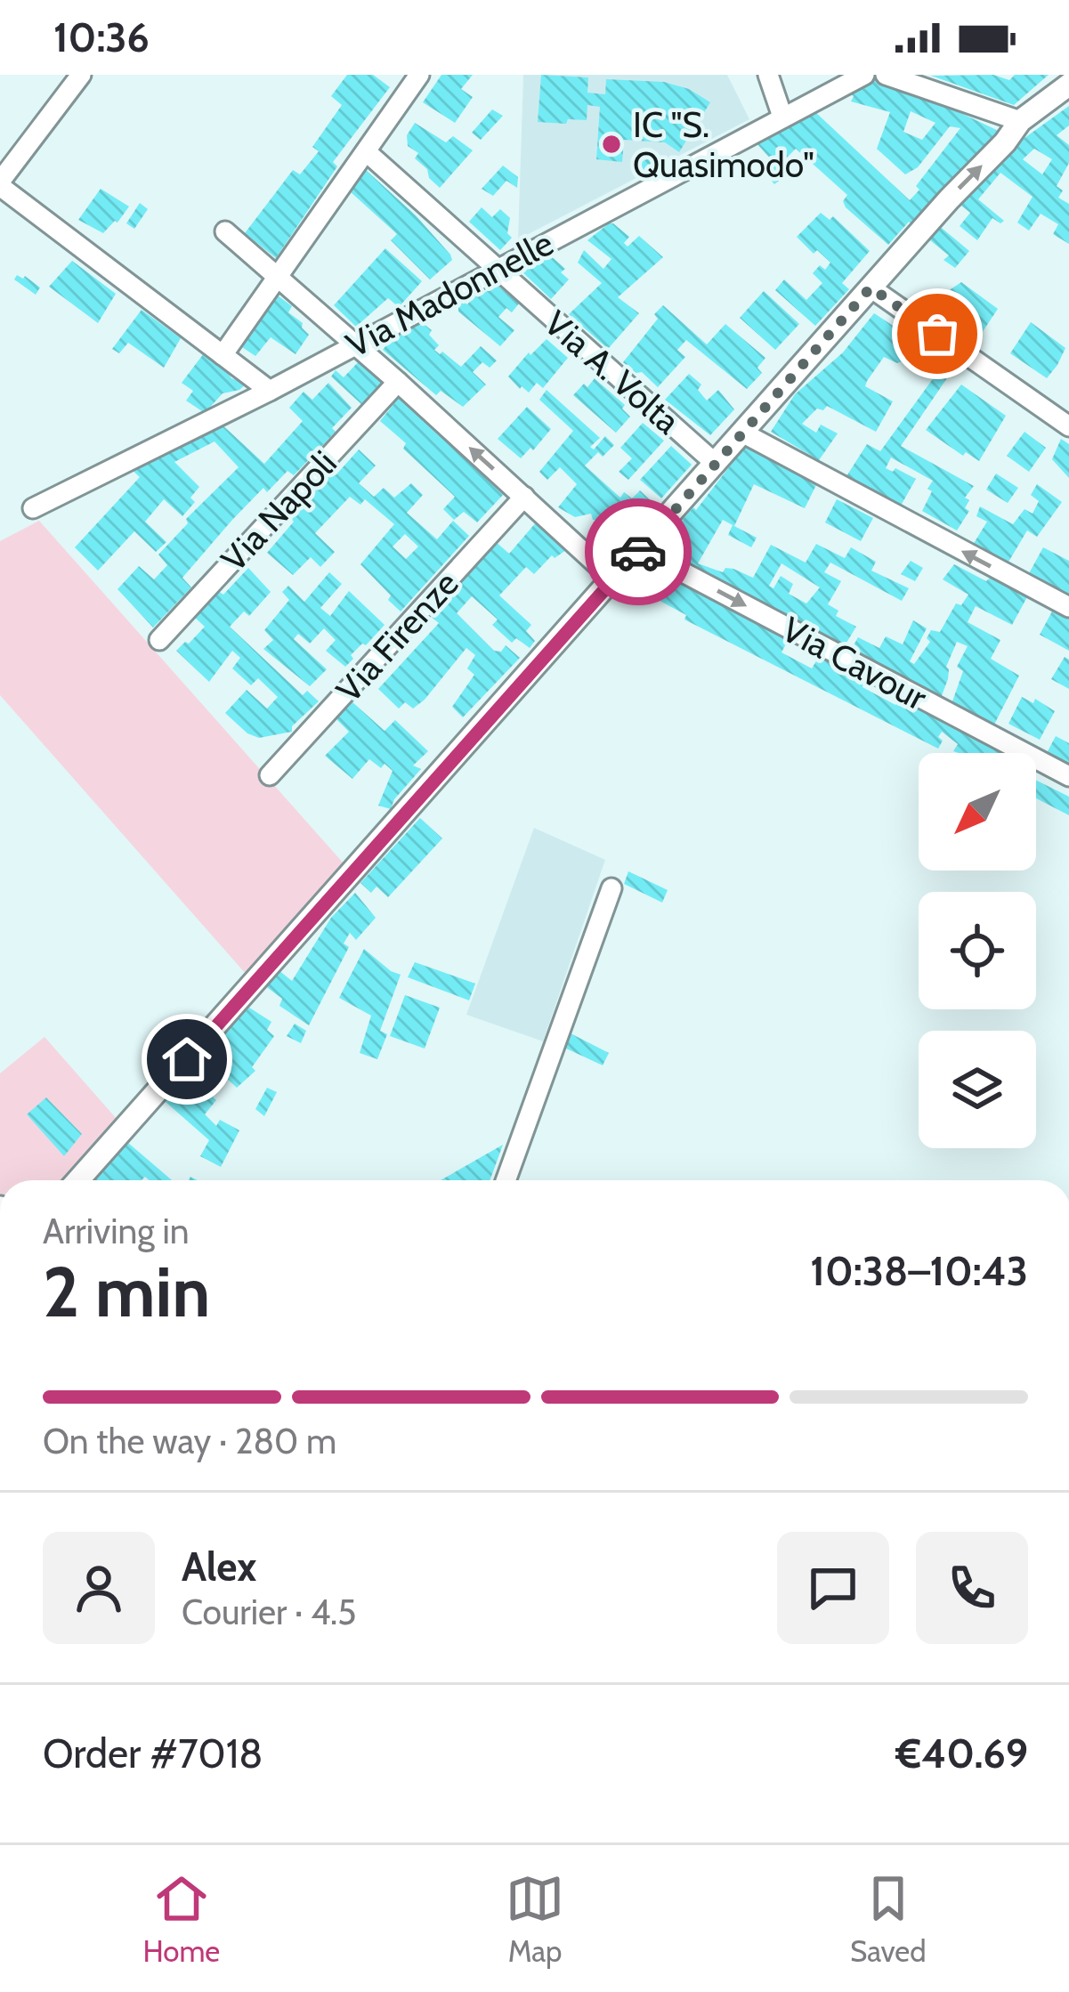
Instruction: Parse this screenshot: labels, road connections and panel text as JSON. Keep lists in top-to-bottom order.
{
  "streets": {
    "street": [
      "Via Madonnelle",
      "Via A. Volta",
      "Via Napoli",
      "Via Firenze",
      "Via Cavour"
    ]
  },
  "crossings": [
    ["Via Madonnelle", "Via A. Volta"]
  ],
  "places": ["IC \"S. Quasimodo\""],
  "north": "bottom left",
  "page": {
    "status": "10:36",
    "heading": ["2 min", "Arriving in", "10:38–10:43"],
    "panel": [
      "Alex",
      "Courier · 4.5",
      "Order #7018",
      "€40.69"
    ],
    "bar": "On the way · 280 m",
    "tabs": ["Home", "Map", "Saved"]
  }
}
